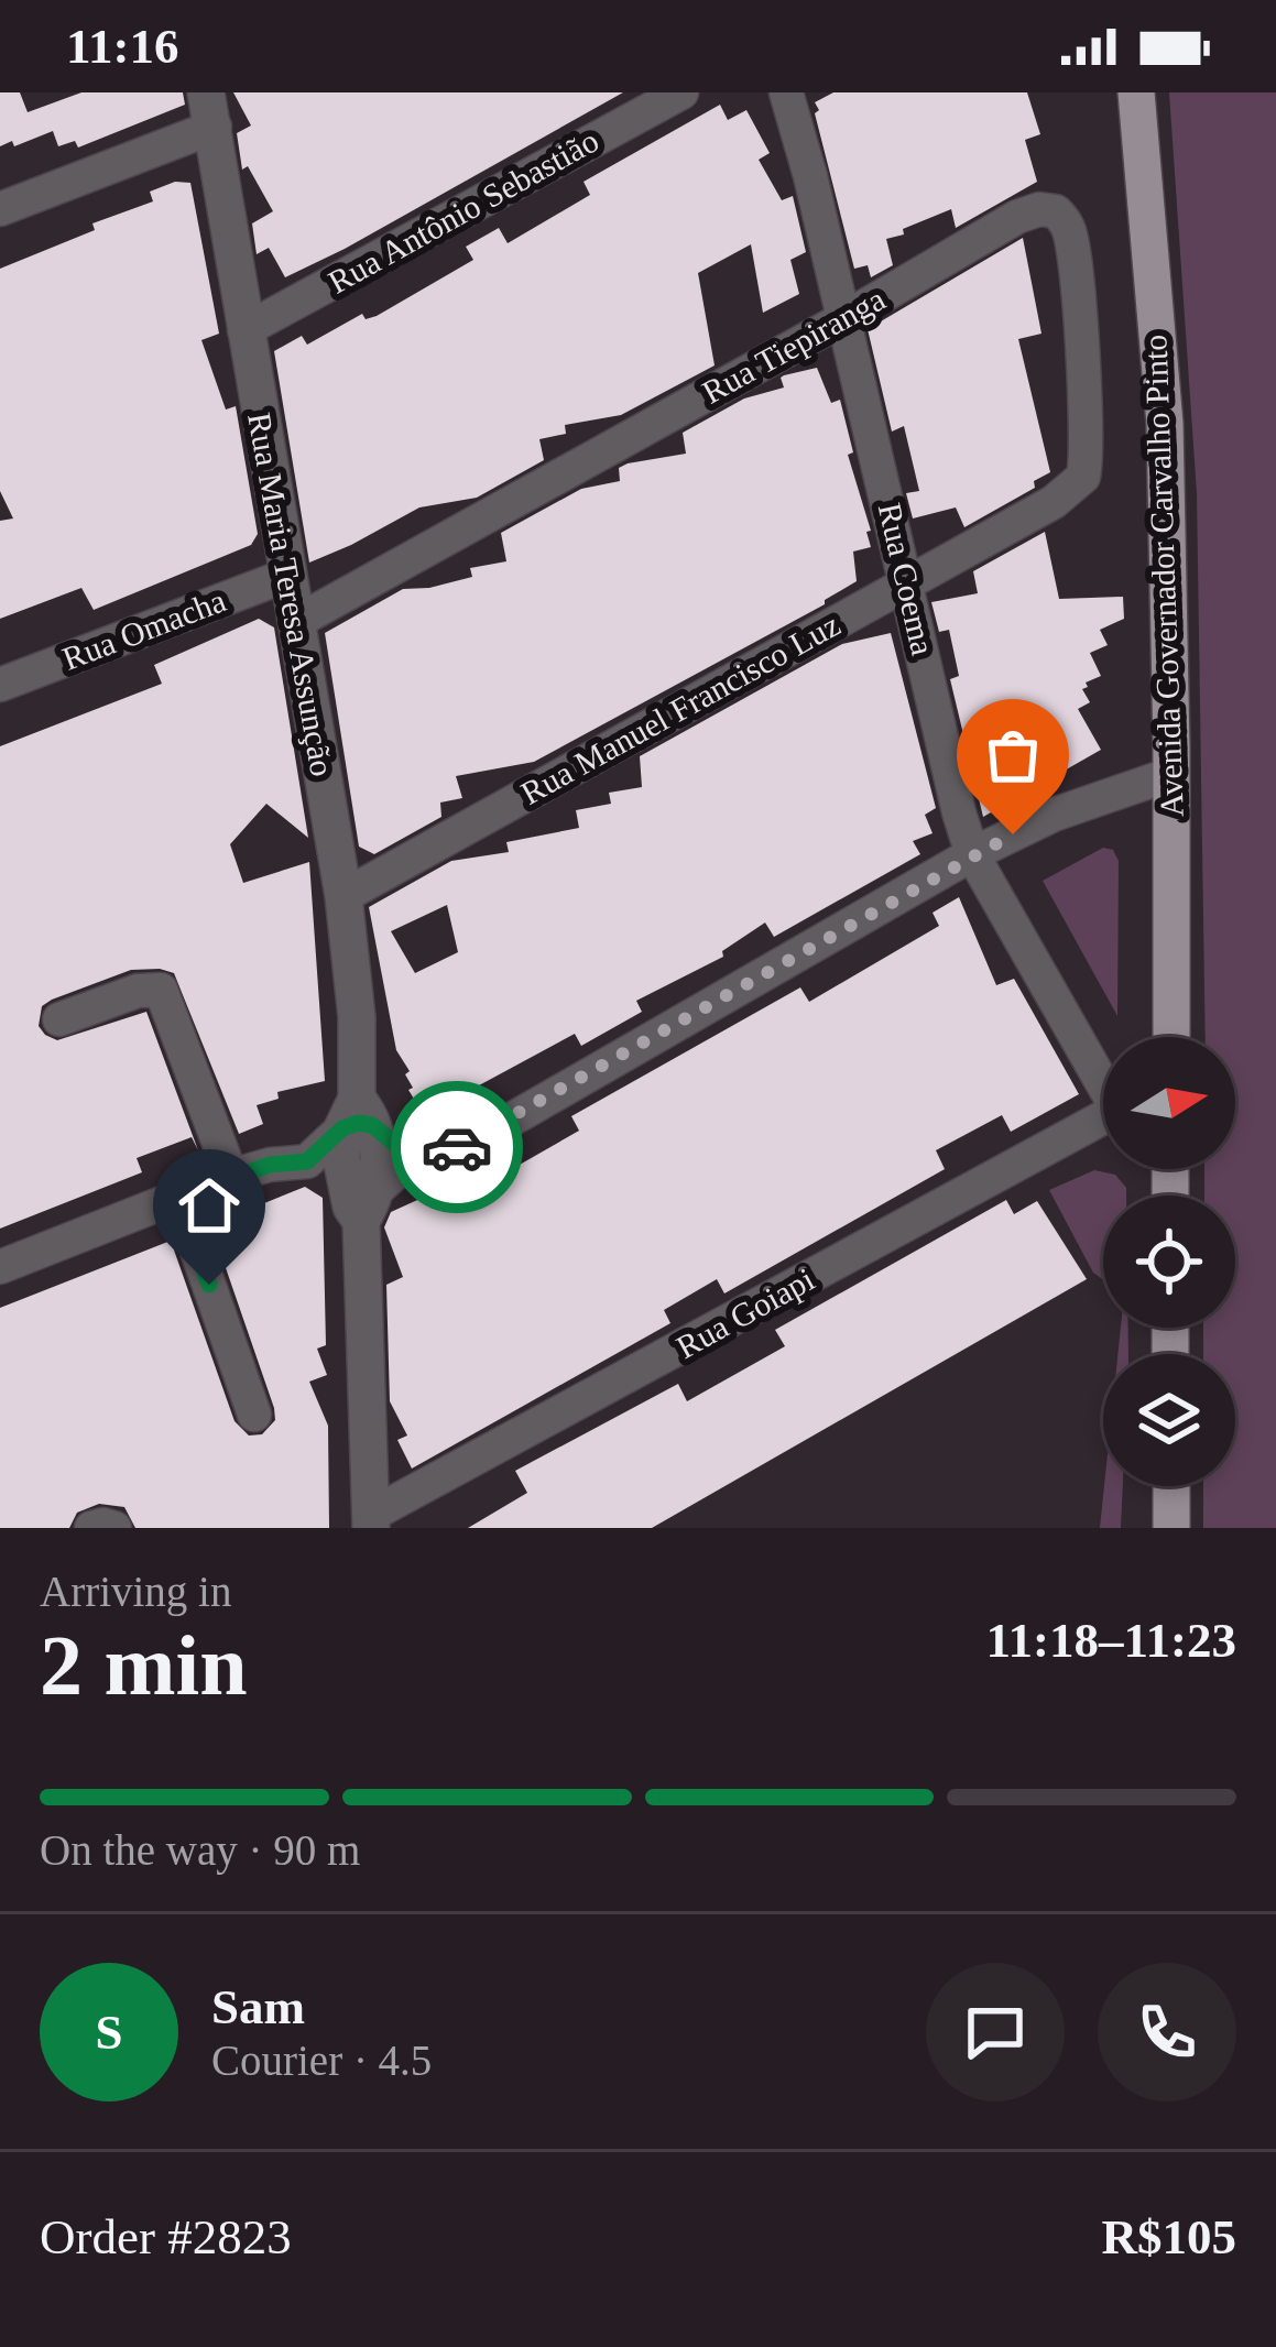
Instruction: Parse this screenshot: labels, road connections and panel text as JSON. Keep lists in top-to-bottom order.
{
  "streets": {
    "main road": ["Avenida Governador Carvalho Pinto"],
    "street": [
      "Rua Antônio Sebastião",
      "Rua Tiepiranga",
      "Rua Coema",
      "Rua Maria Teresa Assunção",
      "Rua Omacha",
      "Rua Manuel Francisco Luz",
      "Rua Goiapi"
    ]
  },
  "crossings": [
    ["Rua Antônio Sebastião", "Rua Maria Teresa Assunção"],
    ["Rua Tiepiranga", "Rua Coema"],
    ["Rua Tiepiranga", "Rua Maria Teresa Assunção"],
    ["Rua Tiepiranga", "Rua Manuel Francisco Luz"],
    ["Rua Coema", "Rua Manuel Francisco Luz"],
    ["Rua Maria Teresa Assunção", "Rua Omacha"],
    ["Rua Maria Teresa Assunção", "Rua Manuel Francisco Luz"],
    ["Rua Maria Teresa Assunção", "Rua Goiapi"]
  ],
  "north": "right",
  "page": {
    "status": "11:16",
    "heading": ["2 min", "Arriving in", "11:18–11:23"],
    "panel": [
      "Sam",
      "Courier · 4.5",
      "Order #2823",
      "R$105"
    ],
    "bar": "On the way · 90 m",
    "round": "S"
  }
}
